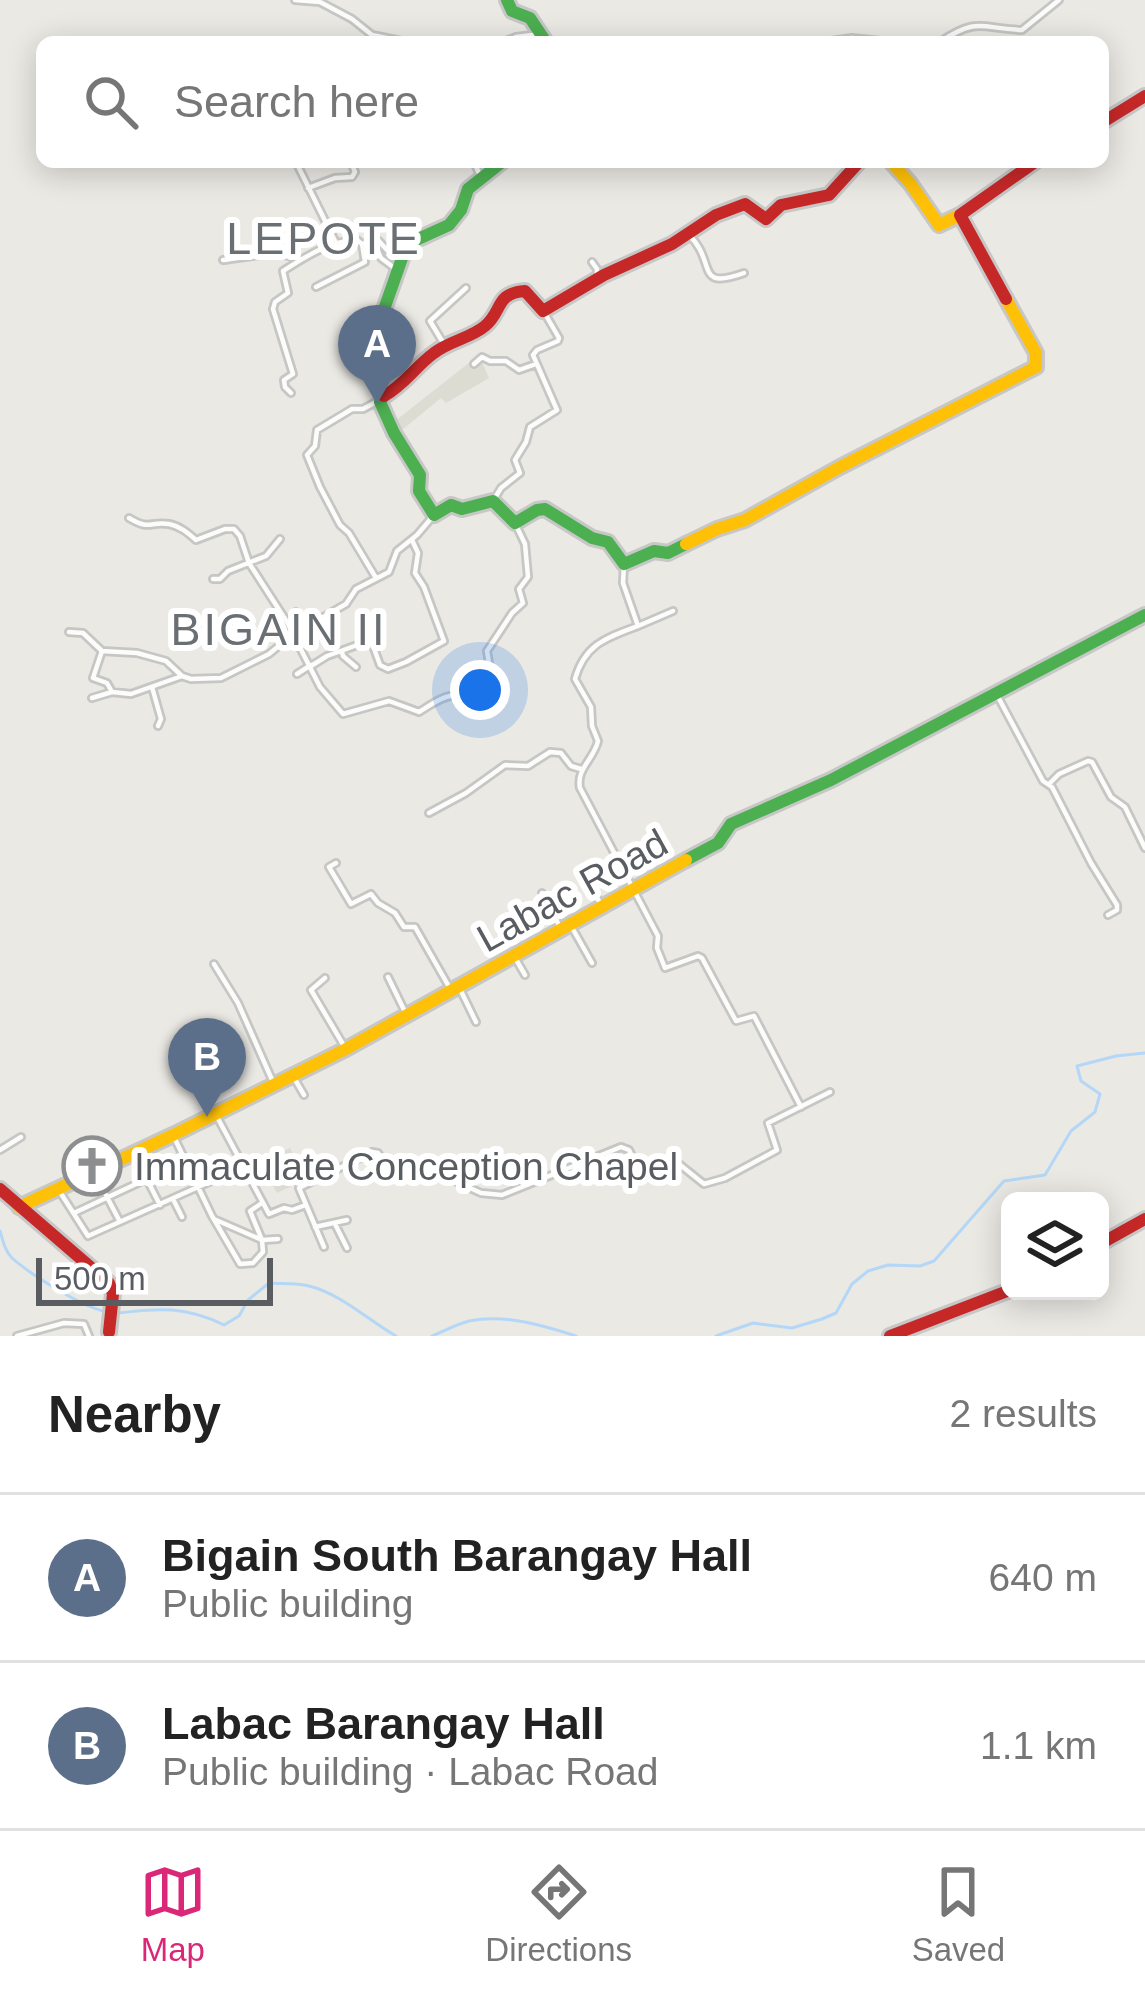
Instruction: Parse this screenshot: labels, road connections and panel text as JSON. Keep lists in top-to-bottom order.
{
  "streets": {
    "street": ["Labac Road"]
  },
  "districts": ["LEPOTE", "BIGAIN II"],
  "places": {
    "church": ["Immaculate Conception Chapel"]
  },
  "scale_bar": "500 m",
  "page": {
    "search": "Search here",
    "pins": ["A", "B"],
    "scale": "500 m",
    "heading": ["Nearby", "2 results"],
    "list": [
      {
        "mark": "A",
        "name": "Bigain South Barangay Hall",
        "note": "Public building",
        "value": "640 m"
      },
      {
        "mark": "B",
        "name": "Labac Barangay Hall",
        "note": "Public building · Labac Road",
        "value": "1.1 km"
      }
    ],
    "nav": ["Map", "Directions", "Saved"]
  }
}
